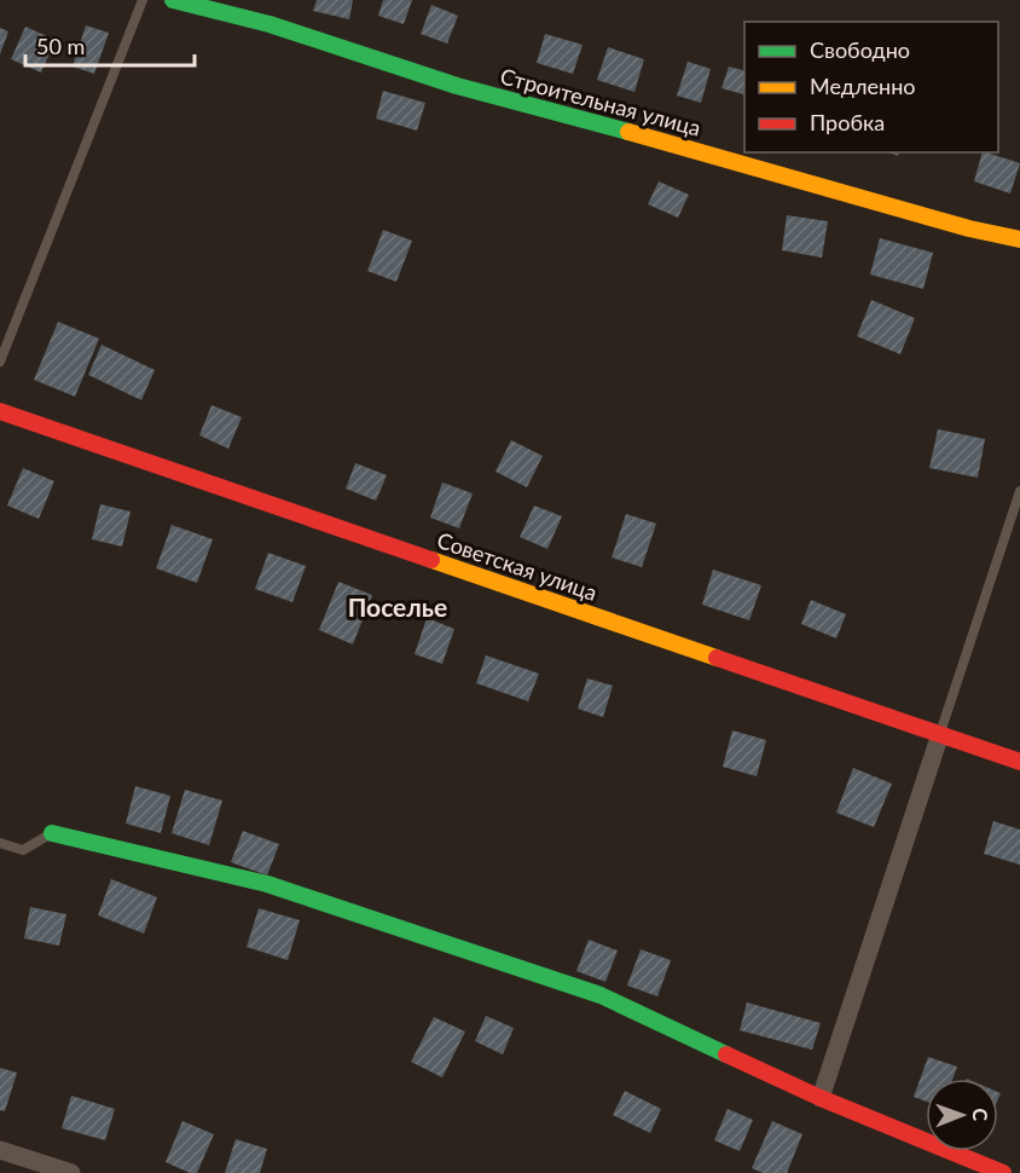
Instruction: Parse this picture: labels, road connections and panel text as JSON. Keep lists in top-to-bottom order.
{
  "streets": {
    "street": ["Строительная улица", "Советская улица"]
  },
  "districts": ["Поселье"],
  "legend": ["Свободно", "Медленно", "Пробка"],
  "scale_bar": "50 m",
  "north": "right"
}
